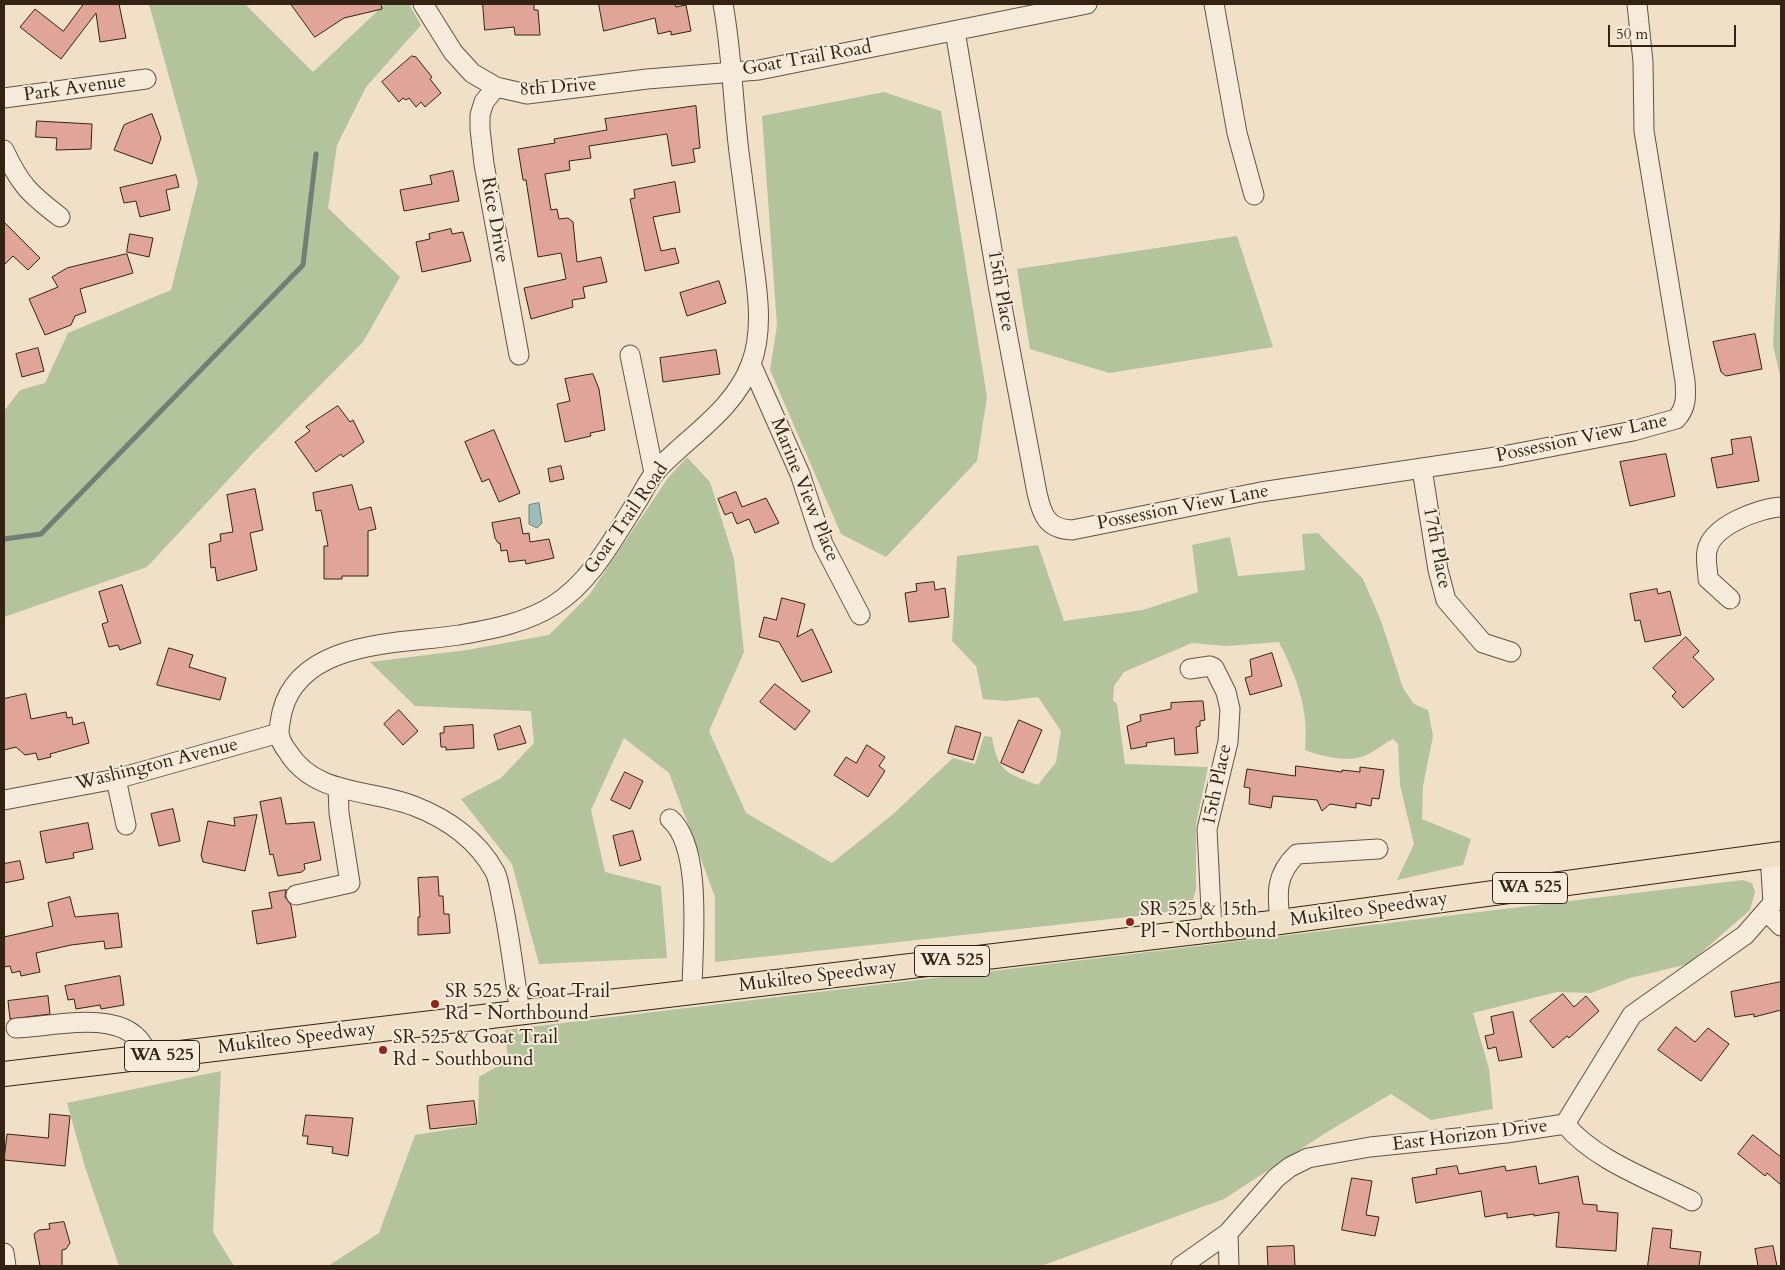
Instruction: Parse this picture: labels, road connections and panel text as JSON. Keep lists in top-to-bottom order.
{
  "streets": {
    "main road": ["WA 525", "Mukilteo Speedway"],
    "street": [
      "Goat Trail Road",
      "8th Drive",
      "Park Avenue",
      "Rice Drive",
      "15th Place",
      "Possession View Lane",
      "Marine View Place",
      "17th Place",
      "Washington Avenue",
      "East Horizon Drive"
    ]
  },
  "crossings": [
    ["Goat Trail Road", "8th Drive"],
    ["Goat Trail Road", "15th Place"],
    ["Goat Trail Road", "Marine View Place"],
    ["Goat Trail Road", "Washington Avenue"],
    ["8th Drive", "Rice Drive"],
    ["15th Place", "Possession View Lane"],
    ["15th Place", "Mukilteo Speedway"],
    ["Possession View Lane", "17th Place"]
  ],
  "places": ["SR 525 & 15th Pl - Northbound", "SR 525 & Goat Trail Rd - Northbound", "SR 525 & Goat Trail Rd - Southbound"],
  "scale_bar": "50 m"
}
